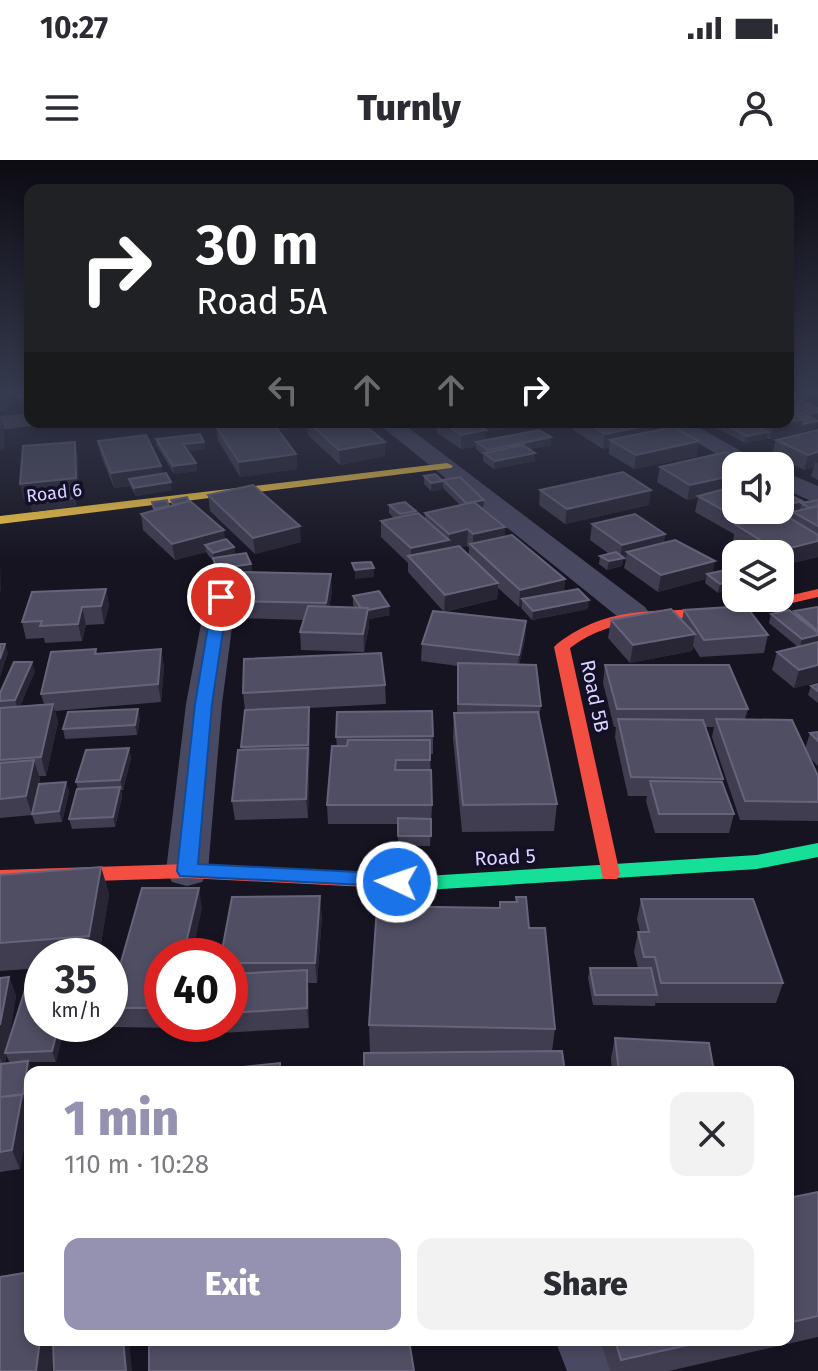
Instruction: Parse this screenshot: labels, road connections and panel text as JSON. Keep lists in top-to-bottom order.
{
  "streets": {
    "street": ["Road 6", "Road 5B", "Road 5"]
  },
  "crossings": [
    ["Road 5B", "Road 5"]
  ],
  "page": {
    "status": "10:27",
    "header": "Turnly",
    "turn": ["30 m", "Road 5A"],
    "speed": "35 km/h",
    "limit": "40",
    "heading": ["1 min", "110 m · 10:28"],
    "buttons": ["Exit", "Share"]
  }
}
